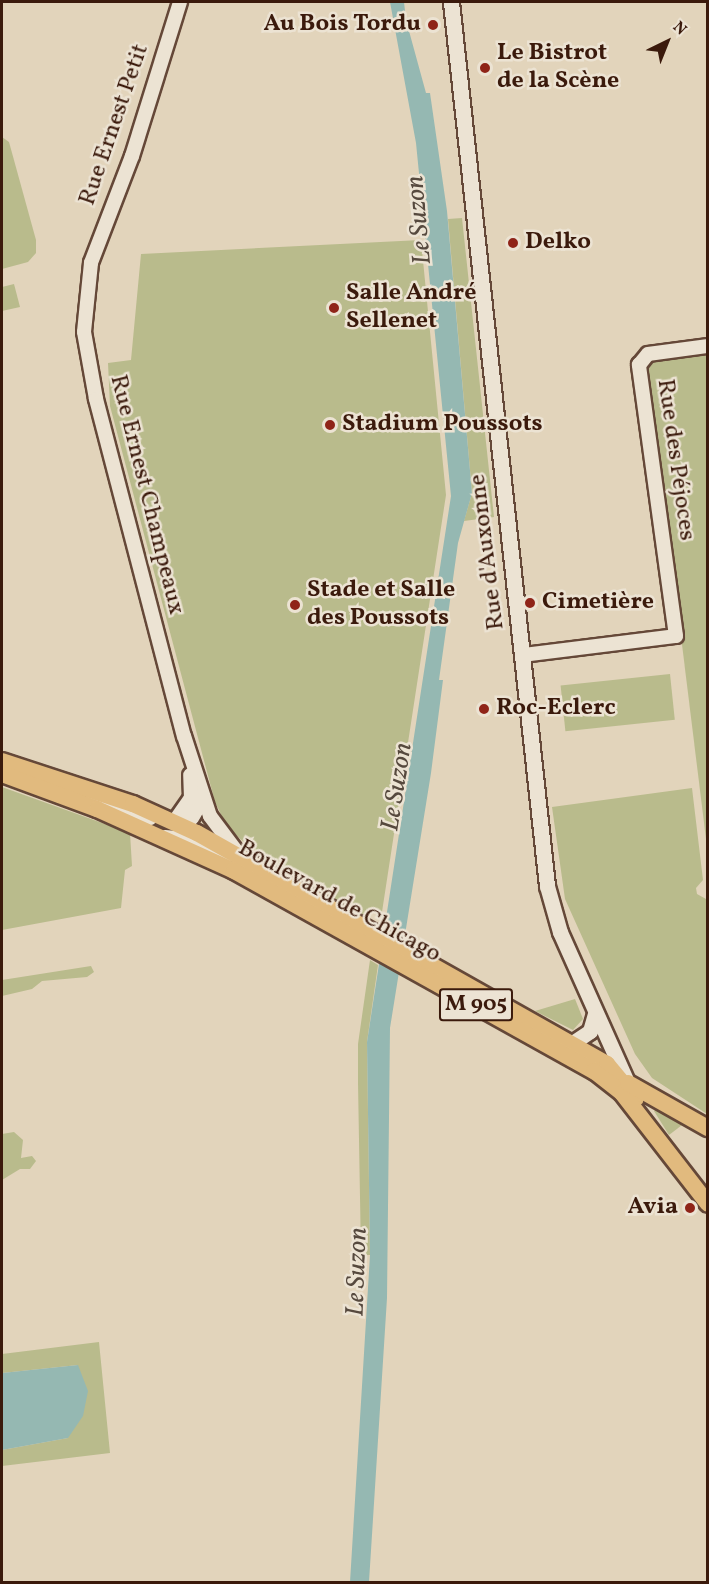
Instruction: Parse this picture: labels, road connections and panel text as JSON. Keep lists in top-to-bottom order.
{
  "streets": {
    "main road": ["Rue d'Auxonne", "Boulevard de Chicago", "M 905"],
    "street": ["Rue Ernest Petit", "Rue des Péjoces", "Rue Ernest Champeaux"]
  },
  "crossings": [
    ["Rue Ernest Petit", "Rue Ernest Champeaux"],
    ["Rue des Péjoces", "Rue d'Auxonne"],
    ["Rue Ernest Champeaux", "Boulevard de Chicago"],
    ["Rue d'Auxonne", "Boulevard de Chicago"]
  ],
  "water": ["Le Suzon"],
  "places": [
    "Au Bois Tordu",
    "Le Bistrot de la Scène",
    "Delko",
    "Salle André Sellenet",
    "Stadium Poussots",
    "Cimetière",
    "Stade et Salle des Poussots",
    "Roc-Eclerc",
    "Avia"
  ],
  "north": "top right"
}
